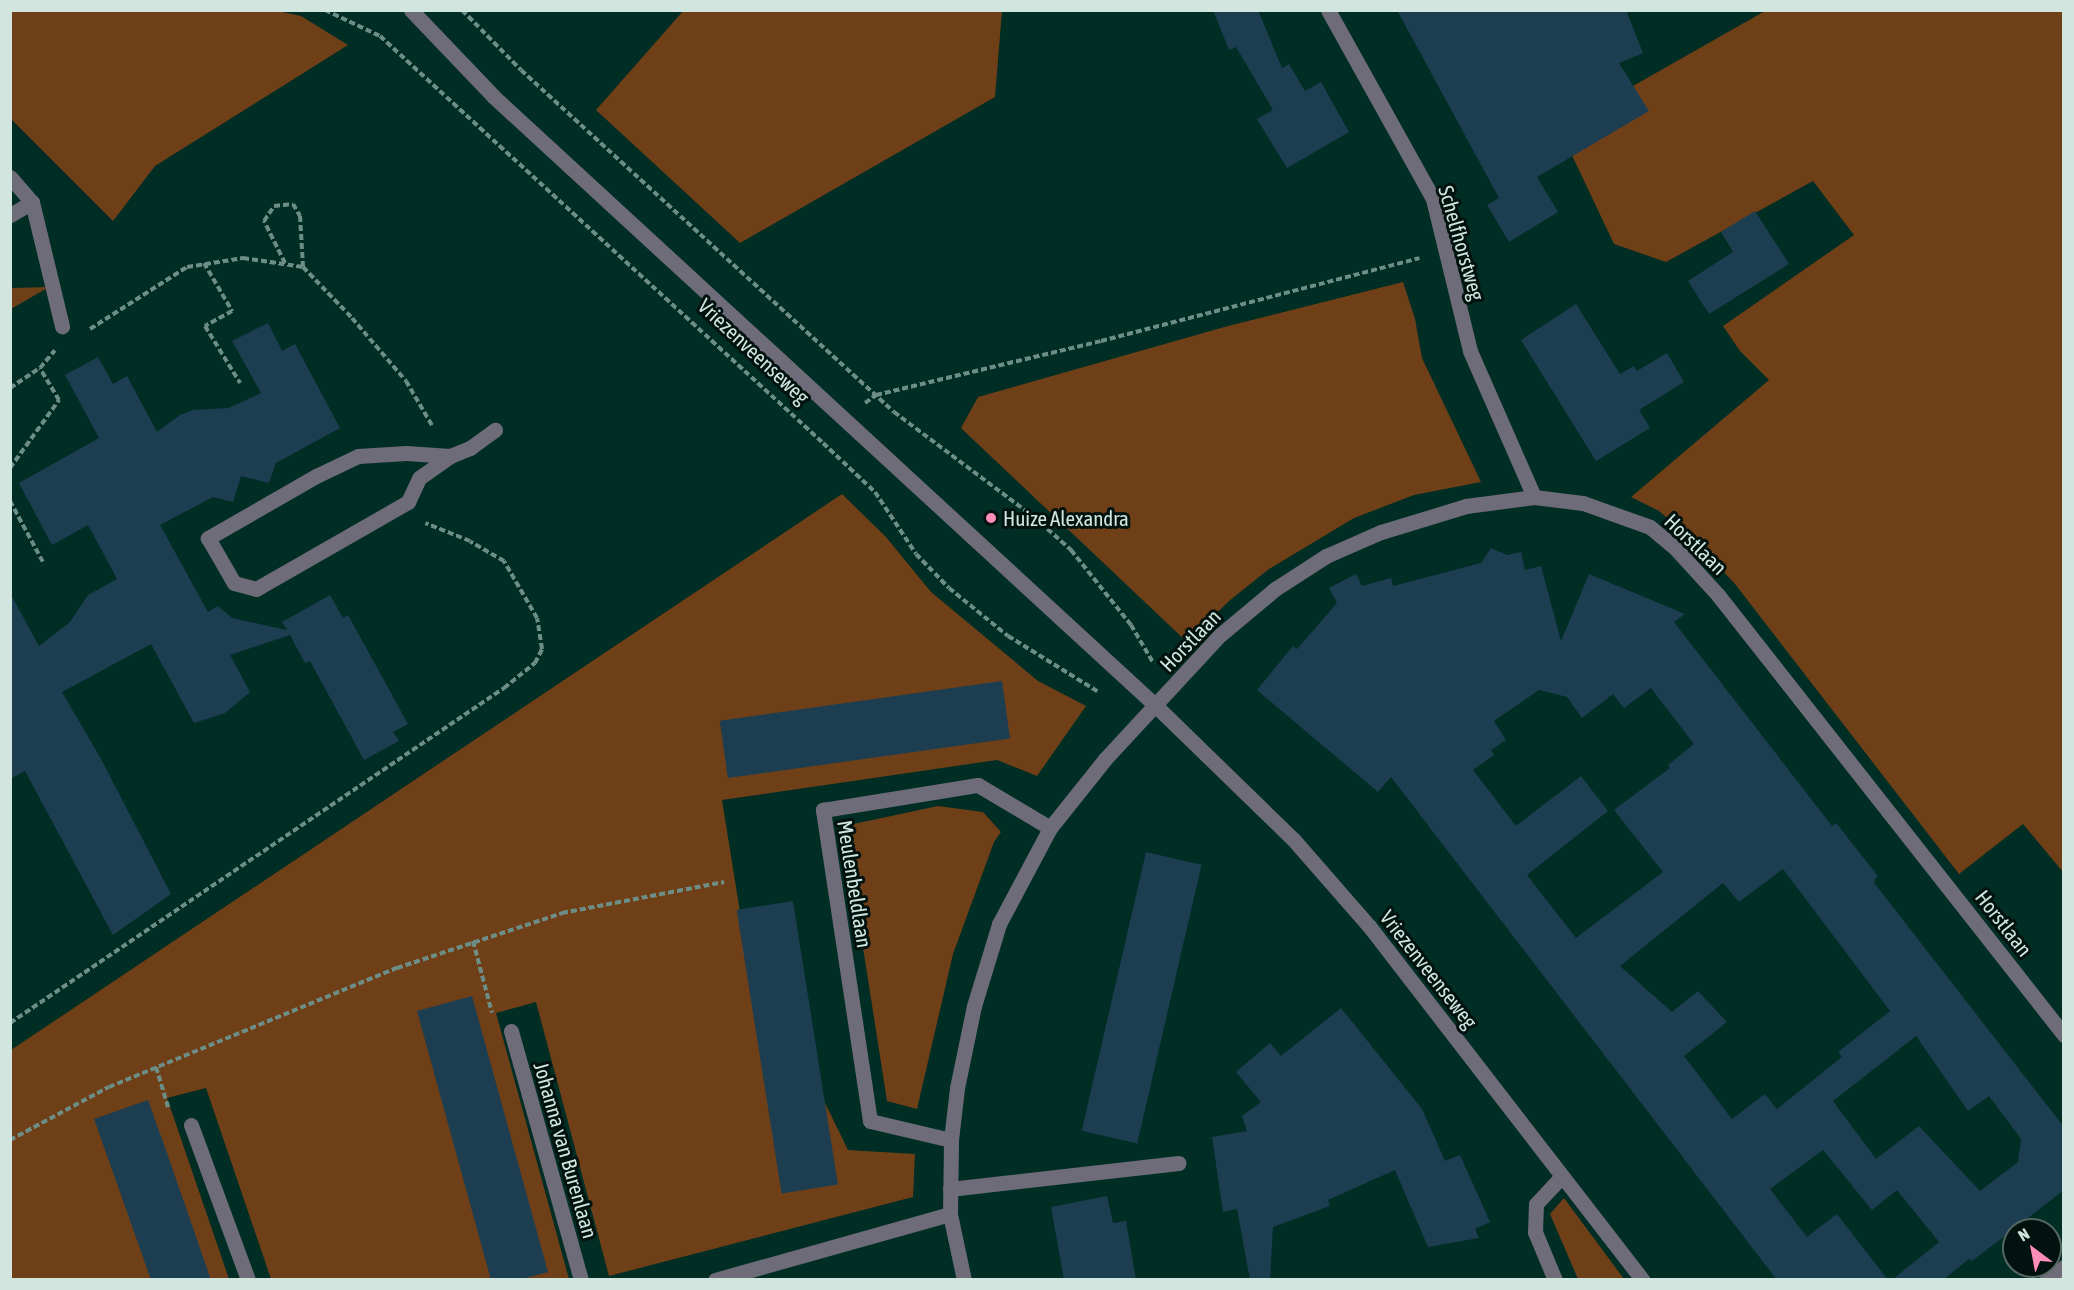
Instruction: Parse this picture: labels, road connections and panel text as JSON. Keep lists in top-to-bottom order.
{
  "streets": {
    "street": [
      "Schelfhorstweg",
      "Vriezenveenseweg",
      "Horstlaan",
      "Meulenbeldlaan",
      "Johanna van Burenlaan"
    ]
  },
  "crossings": [
    ["Schelfhorstweg", "Horstlaan"],
    ["Vriezenveenseweg", "Horstlaan"]
  ],
  "places": ["Huize Alexandra"],
  "north": "top left"
}
